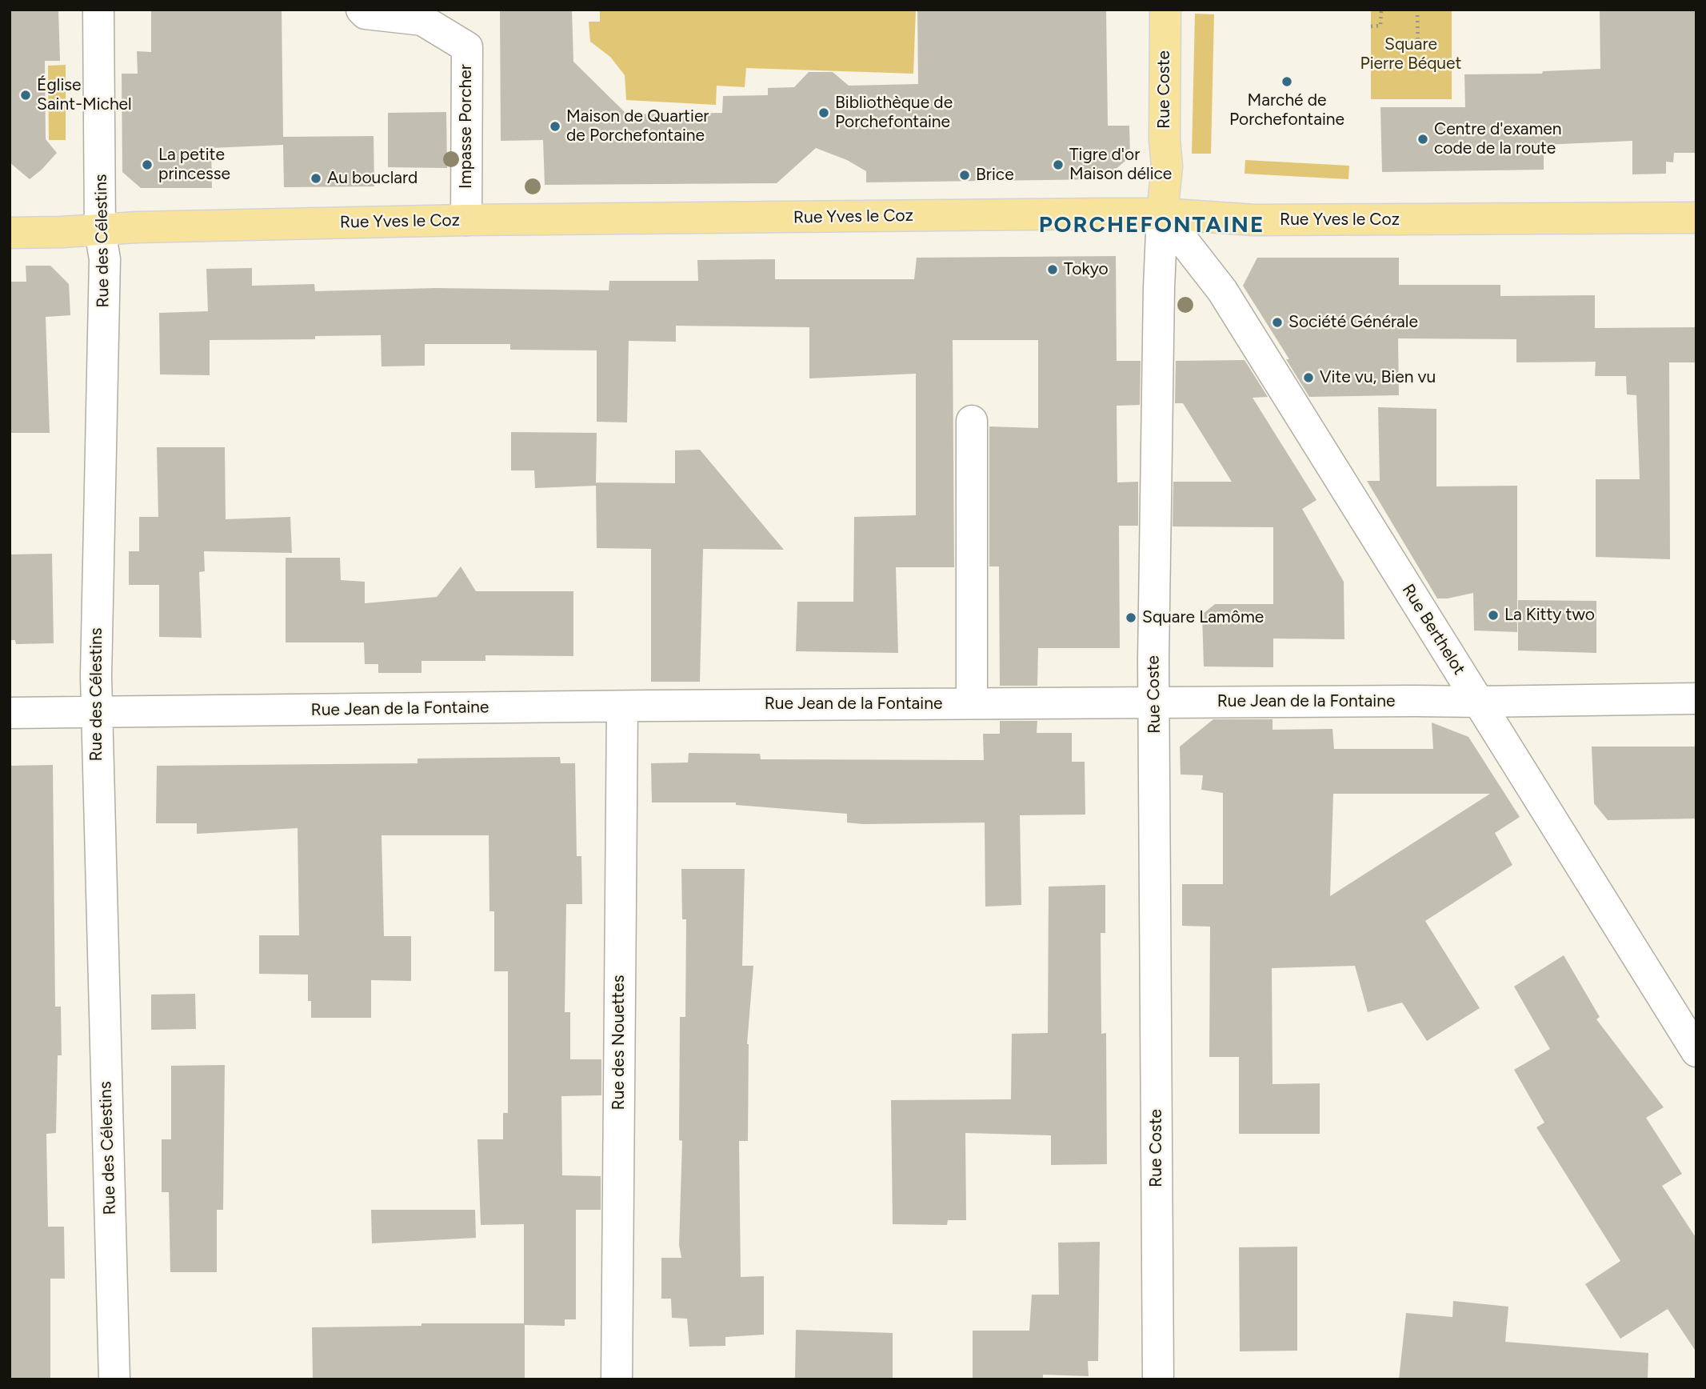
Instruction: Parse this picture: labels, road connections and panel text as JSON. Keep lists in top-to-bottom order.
{
  "streets": {
    "main road": ["Rue Coste", "Rue Yves le Coz"],
    "street": [
      "Impasse Porcher",
      "Rue des Célestins",
      "Rue Berthelot",
      "Rue Jean de la Fontaine",
      "Rue des Nouettes"
    ]
  },
  "crossings": [
    ["Rue Coste", "Rue Yves le Coz"],
    ["Rue Coste", "Rue Berthelot"],
    ["Rue Coste", "Rue Jean de la Fontaine"],
    ["Impasse Porcher", "Rue Yves le Coz"],
    ["Rue Yves le Coz", "Rue des Célestins"],
    ["Rue Yves le Coz", "Rue Berthelot"],
    ["Rue des Célestins", "Rue Jean de la Fontaine"],
    ["Rue Berthelot", "Rue Jean de la Fontaine"],
    ["Rue Jean de la Fontaine", "Rue des Nouettes"]
  ],
  "districts": ["PORCHEFONTAINE"],
  "parks": ["Square Pierre Béquet"],
  "places": [
    "Marché de Porchefontaine",
    "Église Saint-Michel",
    "Bibliothèque de Porchefontaine",
    "Maison de Quartier de Porchefontaine",
    "Centre d'examen code de la route",
    "La petite princesse",
    "Tigre d'or Maison délice",
    "Brice",
    "Au bouclard",
    "Tokyo",
    "Société Générale",
    "Vite vu, Bien vu",
    "La Kitty two",
    "Square Lamôme"
  ]
}
